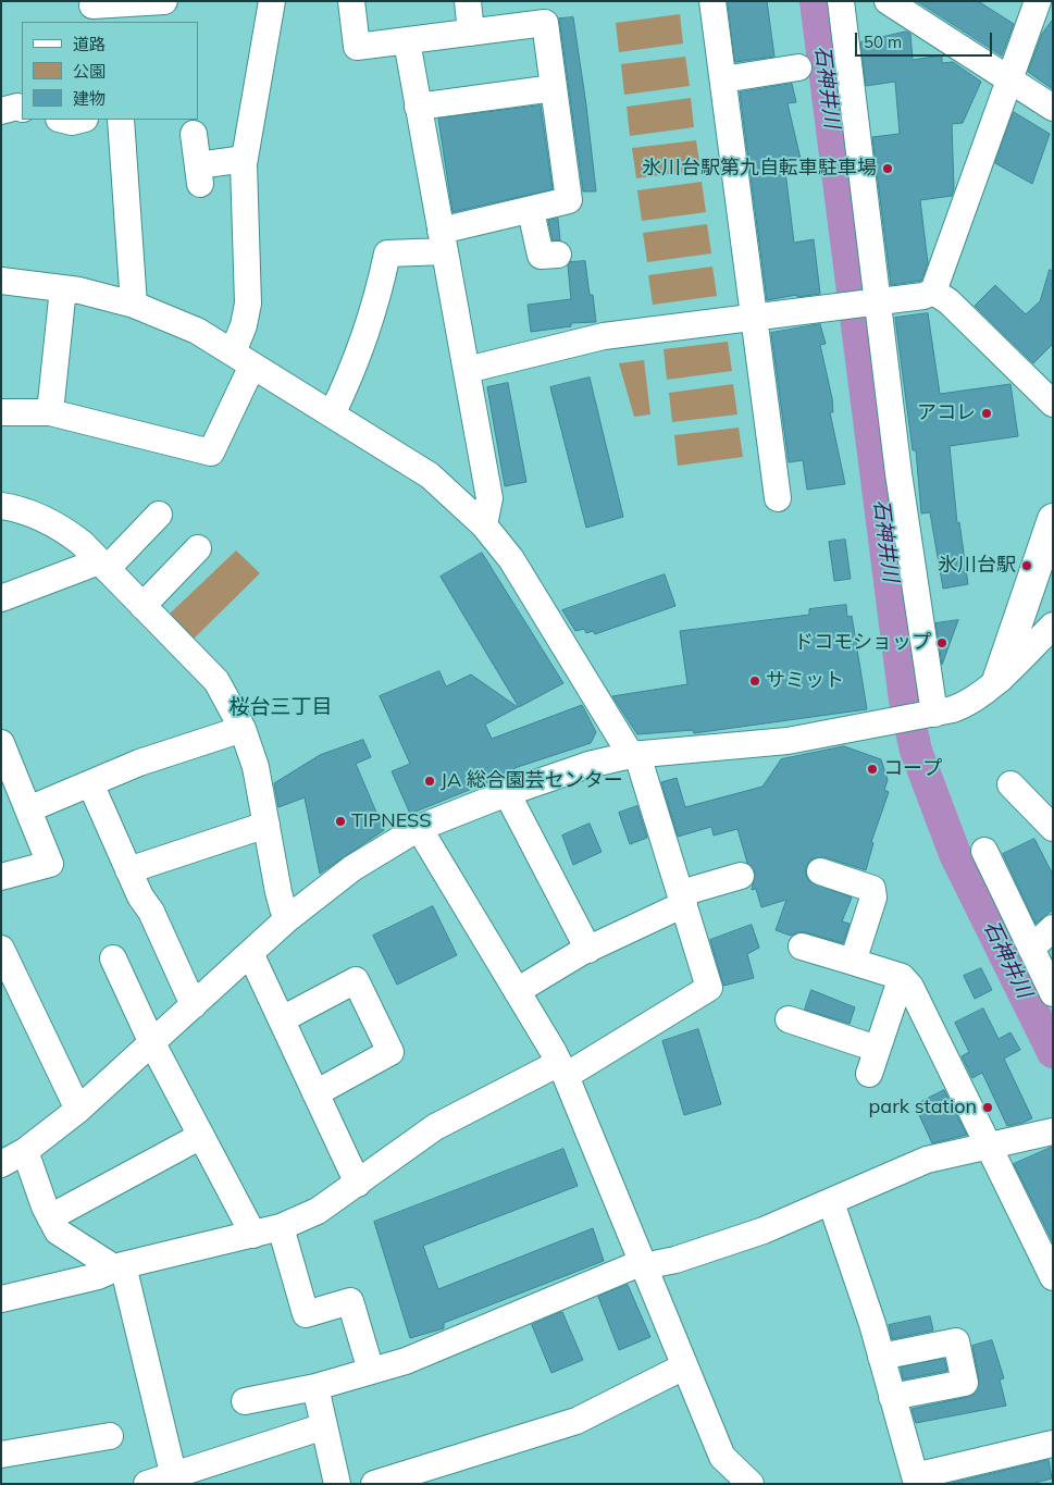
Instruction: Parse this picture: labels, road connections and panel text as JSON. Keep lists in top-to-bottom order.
{
  "districts": ["桜台三丁目"],
  "water": ["石神井川"],
  "places": [
    "氷川台駅第九自転車駐車場",
    "アコレ",
    "氷川台駅",
    "ドコモショップ",
    "サミット",
    "コープ",
    "JA 総合園芸センター",
    "TIPNESS",
    "park station"
  ],
  "legend": ["道路", "公園", "建物"],
  "scale_bar": "50 m"
}
